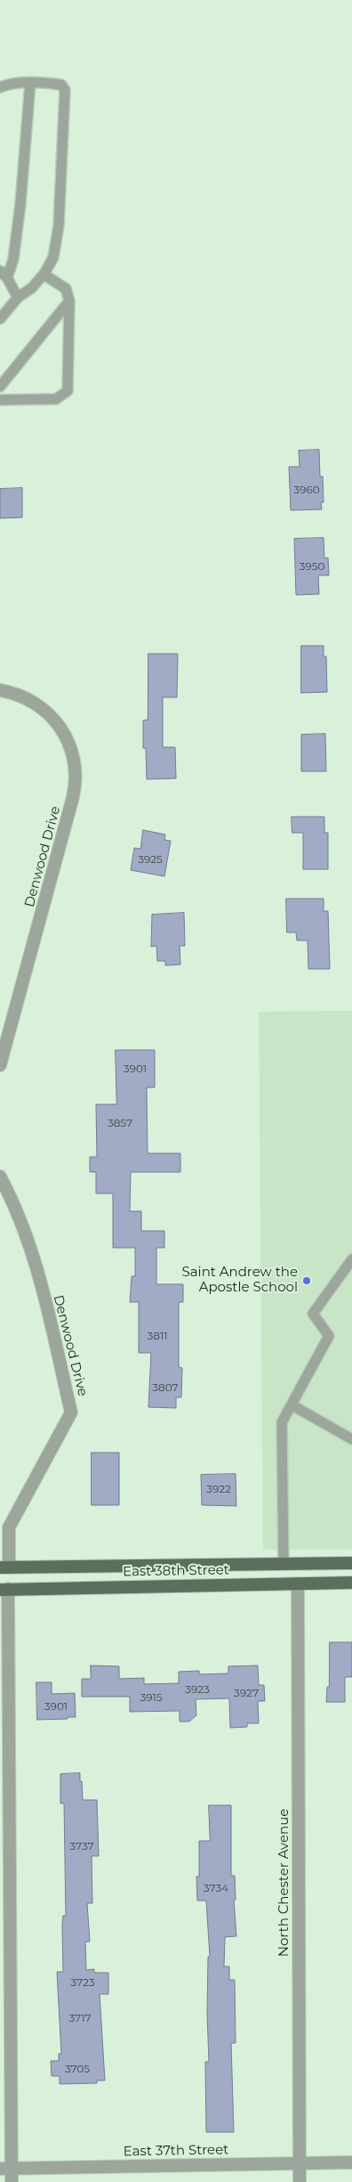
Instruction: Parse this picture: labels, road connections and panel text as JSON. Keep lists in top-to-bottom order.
{
  "streets": {
    "main road": ["East 38th Street"],
    "street": ["Denwood Drive", "North Chester Avenue", "East 37th Street"]
  },
  "crossings": [
    ["Denwood Drive", "East 38th Street"],
    ["East 38th Street", "North Chester Avenue"],
    ["North Chester Avenue", "East 37th Street"]
  ],
  "places": ["Saint Andrew the Apostle School"],
  "house_numbers": [
    "3960",
    "3950",
    "3925",
    "3901",
    "3857",
    "3811",
    "3807",
    "3922",
    "3923",
    "3927",
    "3915",
    "3901",
    "3737",
    "3734",
    "3723",
    "3717",
    "3705"
  ]
}
